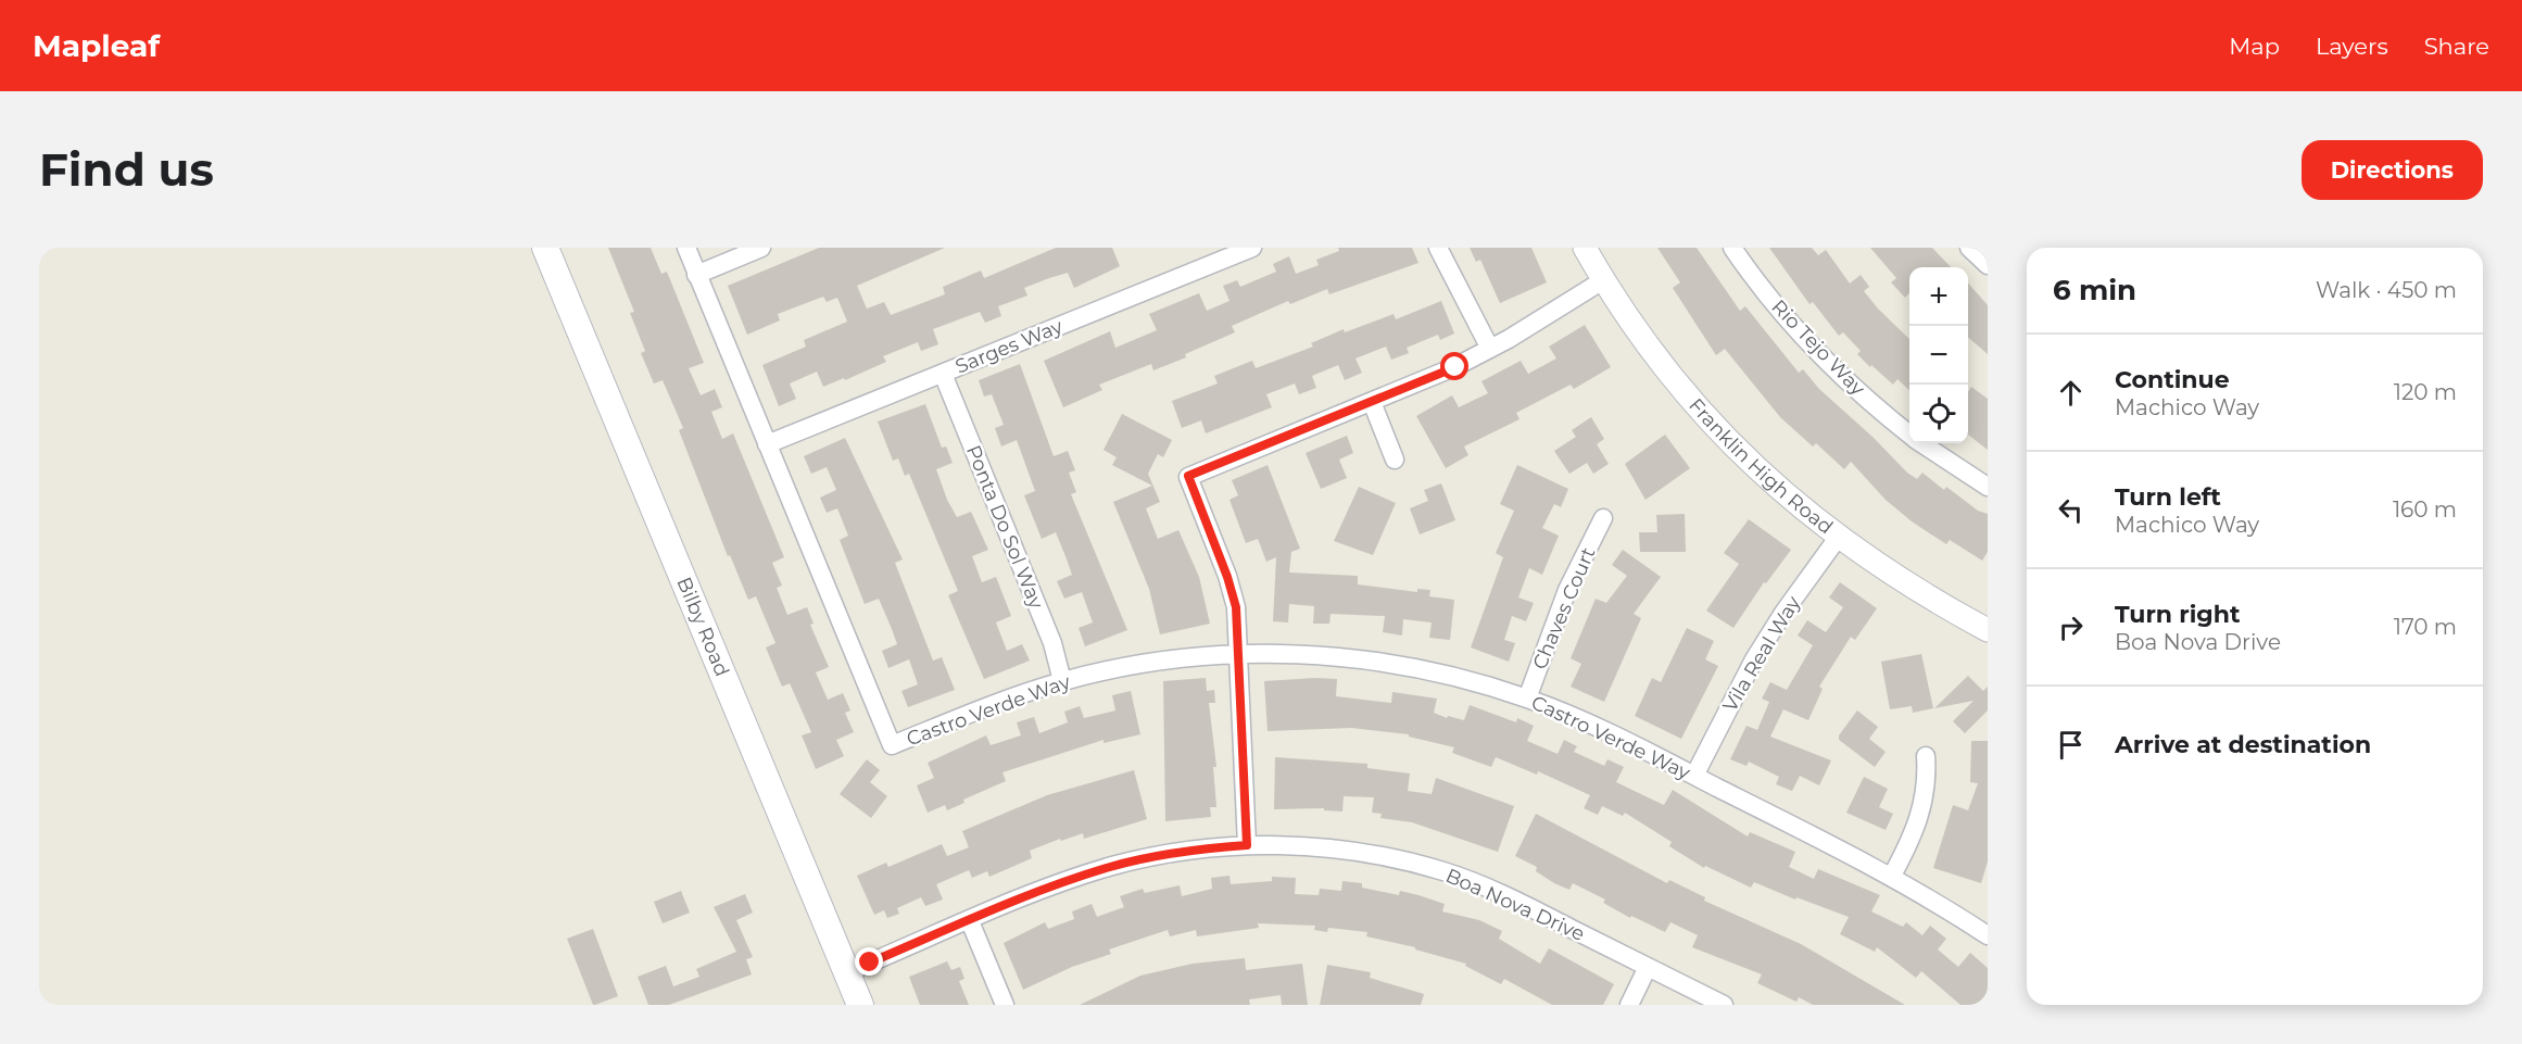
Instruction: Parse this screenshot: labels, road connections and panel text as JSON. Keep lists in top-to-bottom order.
{
  "streets": {
    "main road": ["Bilby Road"],
    "street": [
      "Sarges Way",
      "Rio Tejo Way",
      "Franklin High Road",
      "Ponta Do Sol Way",
      "Chaves Court",
      "Vila Real Way",
      "Castro Verde Way",
      "Boa Nova Drive"
    ]
  },
  "crossings": [
    ["Sarges Way", "Ponta Do Sol Way"],
    ["Sarges Way", "Castro Verde Way"],
    ["Franklin High Road", "Vila Real Way"],
    ["Ponta Do Sol Way", "Castro Verde Way"],
    ["Chaves Court", "Castro Verde Way"],
    ["Bilby Road", "Boa Nova Drive"],
    ["Vila Real Way", "Castro Verde Way"]
  ],
  "page": {
    "header": "Mapleaf",
    "nav": ["Map", "Layers", "Share"],
    "buttons": "Directions",
    "title": "Find us",
    "heading": ["6 min", "Walk · 450 m"],
    "map_buttons": ["+", "−"],
    "list": [
      ["Continue", "Machico Way", "120 m"],
      ["Turn left", "Machico Way", "160 m"],
      ["Turn right", "Boa Nova Drive", "170 m"],
      "Arrive at destination"
    ]
  }
}
